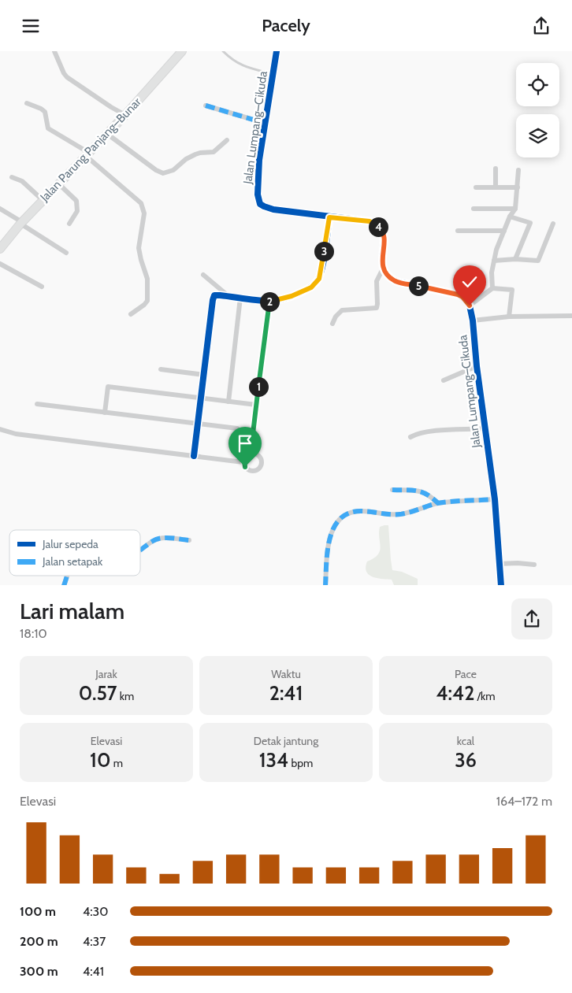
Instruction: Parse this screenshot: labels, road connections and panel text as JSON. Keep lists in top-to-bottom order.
{
  "streets": {
    "main road": ["Jalan Parung Panjang–Bunar"],
    "street": ["Jalan Lumpang–Cikuda"]
  },
  "legend": ["Jalur sepeda", "Jalan setapak"],
  "page": {
    "header": "Pacely",
    "pins": [
      "4",
      "3",
      "5",
      "2",
      "1"
    ],
    "heading": ["Lari malam", "18:10"],
    "stats": [
      ["Jarak", "0.57 km"],
      ["Waktu", "2:41"],
      ["Pace", "4:42 /km"],
      ["Elevasi", "10 m"],
      ["Detak jantung", "134 bpm"],
      ["kcal", "36"]
    ],
    "chart": ["Elevasi", "164–172 m"],
    "list": [
      {
        "name": "100 m",
        "note": "4:30"
      },
      {
        "name": "200 m",
        "note": "4:37"
      },
      {
        "name": "300 m",
        "note": "4:41"
      }
    ]
  }
}
